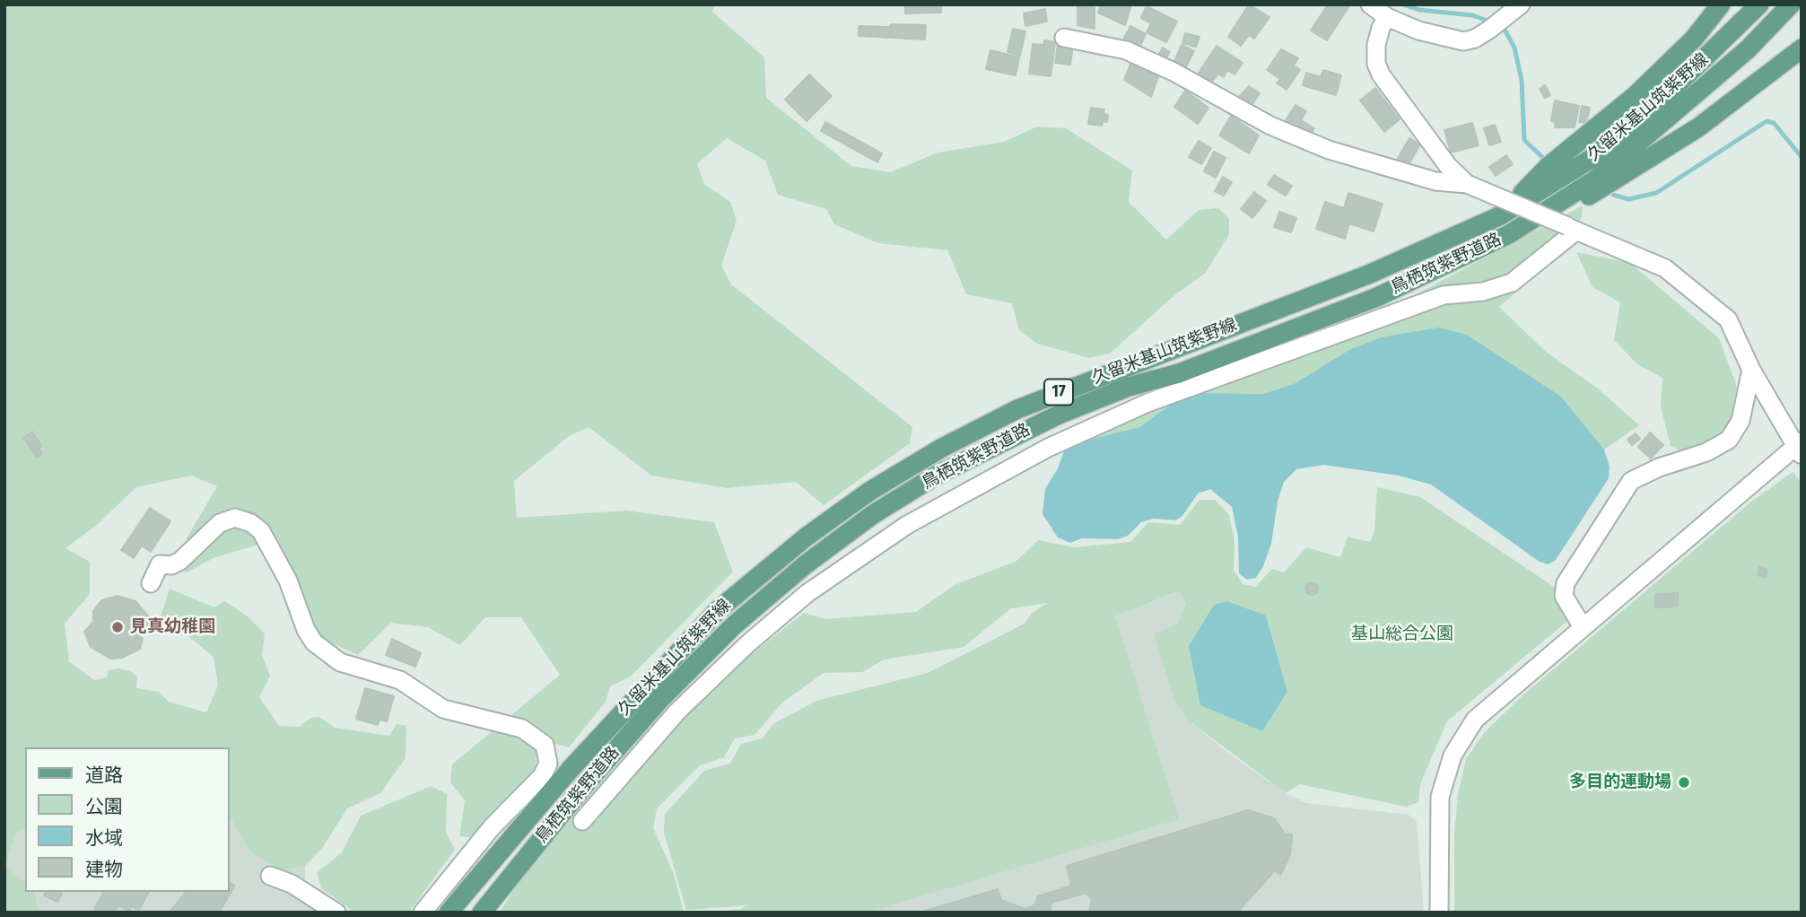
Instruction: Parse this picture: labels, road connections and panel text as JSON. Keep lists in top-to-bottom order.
{
  "streets": {
    "main road": ["久留米基山筑紫野線", "鳥栖筑紫野道路", "17"]
  },
  "parks": ["基山総合公園"],
  "places": ["見真幼稚園", "多目的運動場"],
  "legend": [
    "道路",
    "公園",
    "水域",
    "建物"
  ]
}
